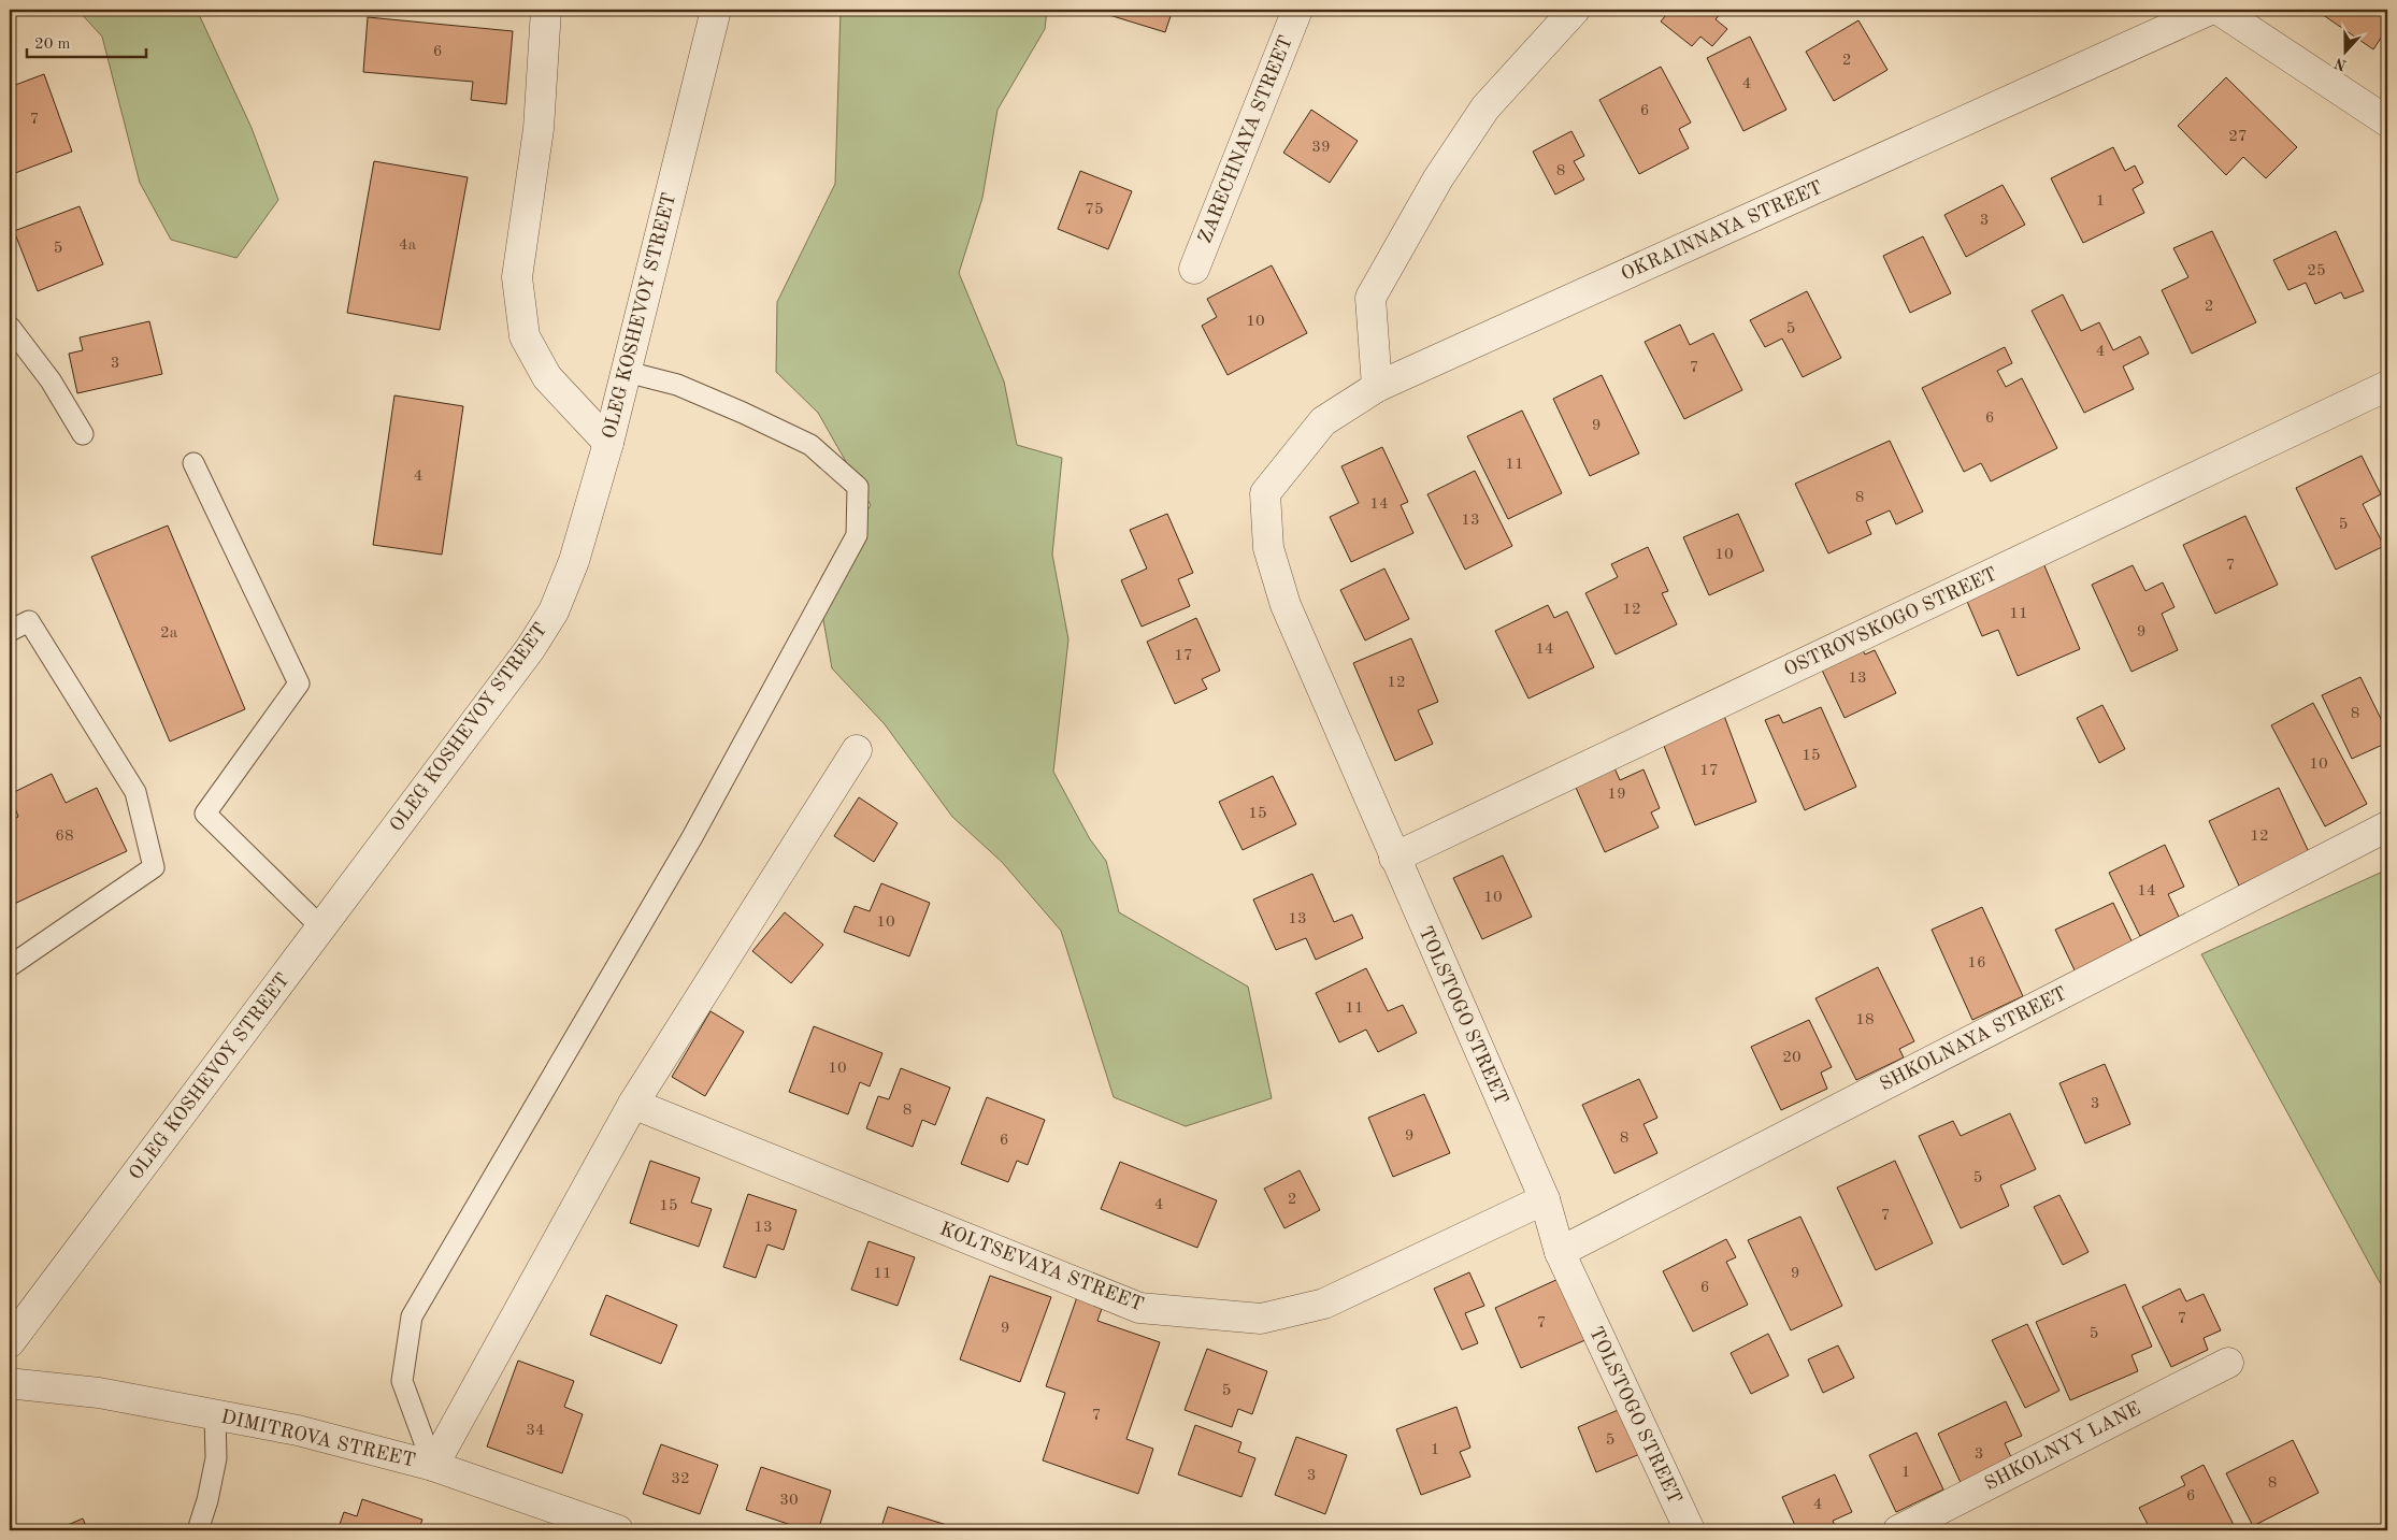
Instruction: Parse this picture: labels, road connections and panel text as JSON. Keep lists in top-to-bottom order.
{
  "streets": {
    "street": [
      "ZARECHNAYA STREET",
      "OKRAINNAYA STREET",
      "OLEG KOSHEVOY STREET",
      "OSTROVSKOGO STREET",
      "TOLSTOGO STREET",
      "SHKOLNAYA STREET",
      "KOLTSEVAYA STREET",
      "DIMITROVA STREET",
      "SHKOLNYY LANE"
    ]
  },
  "crossings": [
    ["OKRAINNAYA STREET", "TOLSTOGO STREET"],
    ["OSTROVSKOGO STREET", "TOLSTOGO STREET"],
    ["TOLSTOGO STREET", "SHKOLNAYA STREET"],
    ["TOLSTOGO STREET", "KOLTSEVAYA STREET"]
  ],
  "house_numbers": [
    "6",
    "2",
    "4",
    "6",
    "7",
    "27",
    "39",
    "8",
    "1",
    "75",
    "3",
    "4а",
    "5",
    "25",
    "2",
    "10",
    "5",
    "4",
    "3",
    "7",
    "6",
    "9",
    "11",
    "4",
    "8",
    "14",
    "13",
    "5",
    "10",
    "7",
    "12",
    "11",
    "9",
    "2а",
    "14",
    "17",
    "13",
    "12",
    "8",
    "15",
    "10",
    "17",
    "19",
    "15",
    "68",
    "12",
    "14",
    "10",
    "13",
    "10",
    "16",
    "11",
    "18",
    "20",
    "10",
    "3",
    "8",
    "9",
    "8",
    "6",
    "5",
    "2",
    "4",
    "15",
    "7",
    "13",
    "11",
    "9",
    "6",
    "7",
    "7",
    "9",
    "5",
    "5",
    "7",
    "34",
    "5",
    "1",
    "3",
    "1",
    "3",
    "32",
    "8",
    "6",
    "30",
    "4"
  ],
  "scale_bar": "20 m",
  "north": "bottom"
}
